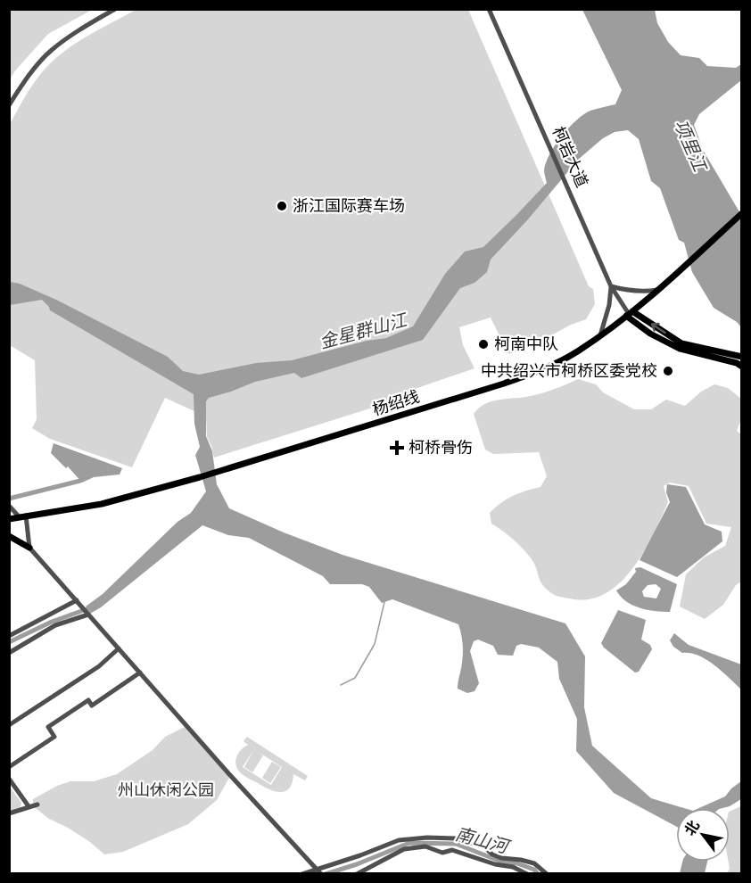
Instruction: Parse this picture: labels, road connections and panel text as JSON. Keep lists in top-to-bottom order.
{
  "streets": {
    "main road": ["柯岩大道", "杨绍线"]
  },
  "crossings": [
    ["柯岩大道", "杨绍线"]
  ],
  "water": ["项里江", "金星群山江", "南山河"],
  "parks": ["州山休闲公园"],
  "places": {
    "other": ["浙江国际赛车场", "柯南中队", "中共绍兴市柯桥区委党校"],
    "health": ["柯桥骨伤"]
  },
  "north": "top left"
}
